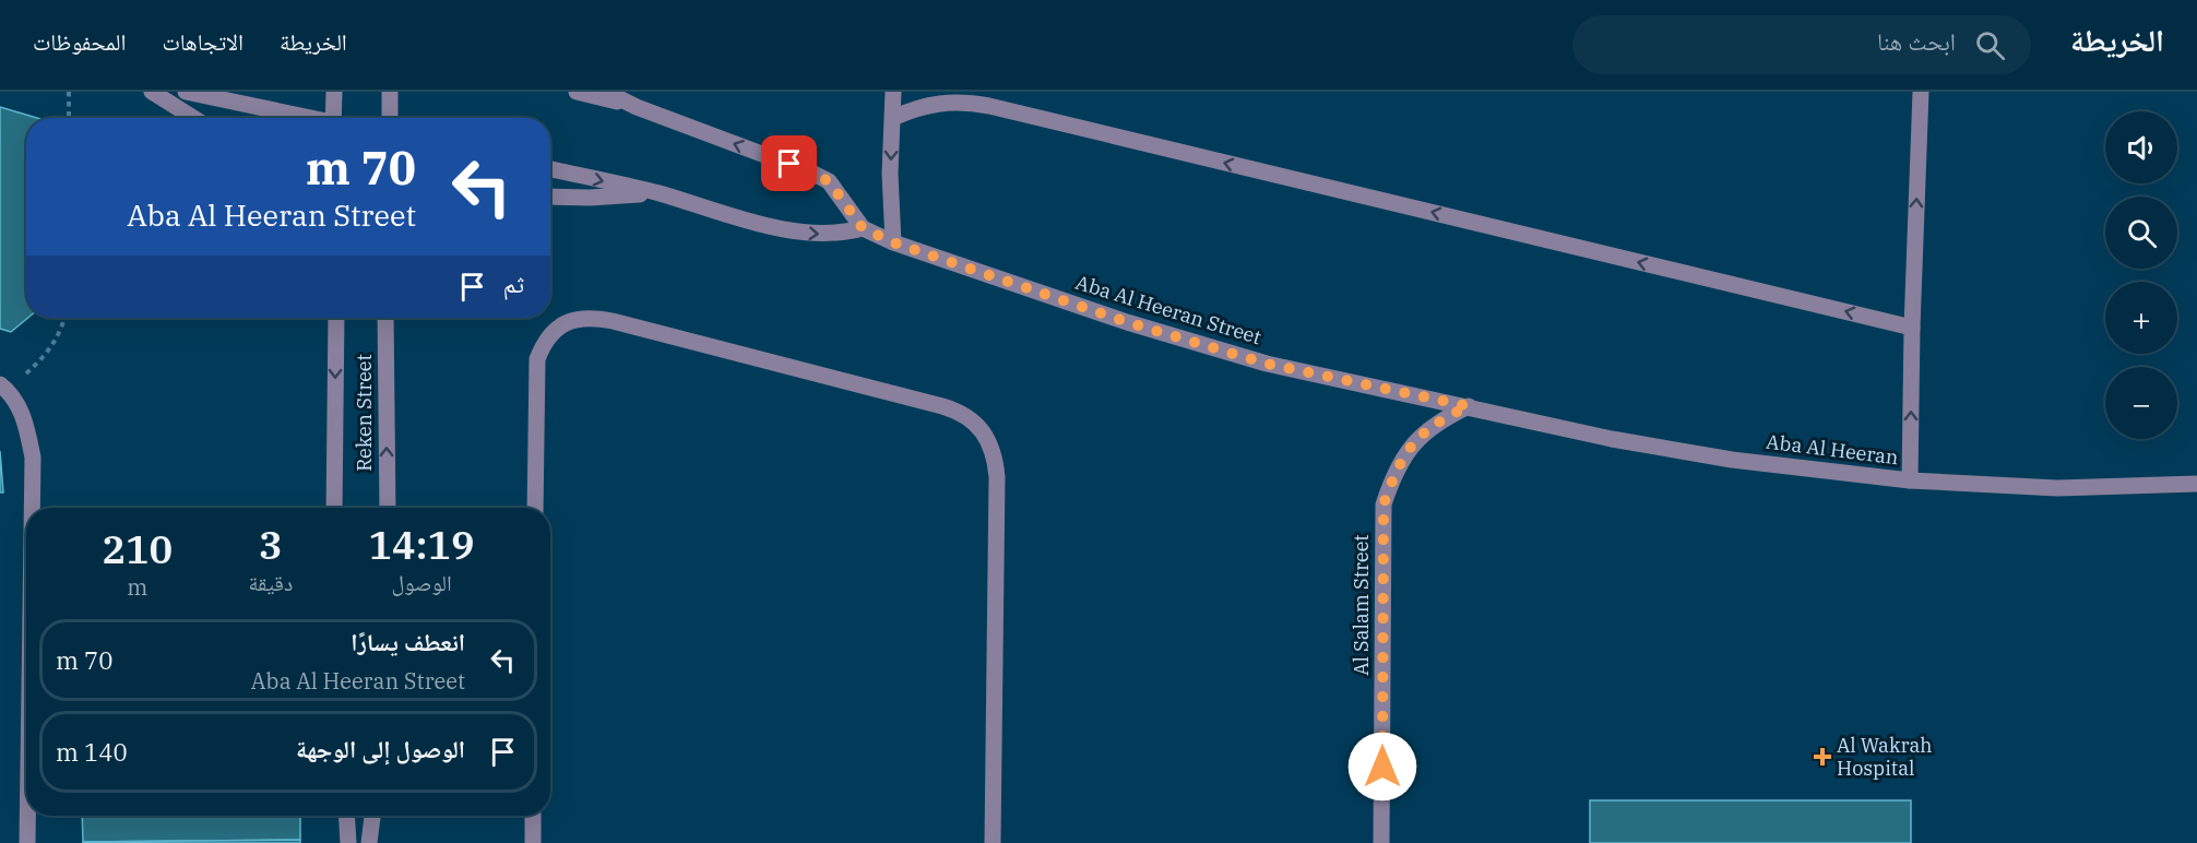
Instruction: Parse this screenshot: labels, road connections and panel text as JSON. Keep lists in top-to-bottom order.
{
  "streets": {
    "street": [
      "Aba Al Heeran Street",
      "Reken Street",
      "Aba Al Heeran",
      "Al Salam Street"
    ]
  },
  "crossings": [
    ["Aba Al Heeran Street", "Aba Al Heeran"],
    ["Aba Al Heeran Street", "Al Salam Street"],
    ["Aba Al Heeran", "Al Salam Street"]
  ],
  "places": {
    "health": ["Al Wakrah Hospital"]
  },
  "page": {
    "header": "الخريطة",
    "search": "ابحث هنا",
    "nav": ["الخريطة", "الاتجاهات", "المحفوظات"],
    "map_buttons": ["+", "−"],
    "turn": ["70 m", "Aba Al Heeran Street"],
    "then": "ثم",
    "eta": [
      "14:19",
      "الوصول",
      "3",
      "دقيقة",
      "210",
      "m"
    ],
    "list": [
      {
        "name": "انعطف يسارًا",
        "note": "Aba Al Heeran Street",
        "value": "70 m"
      },
      {
        "name": "الوصول إلى الوجهة",
        "value": "140 m"
      }
    ]
  }
}
